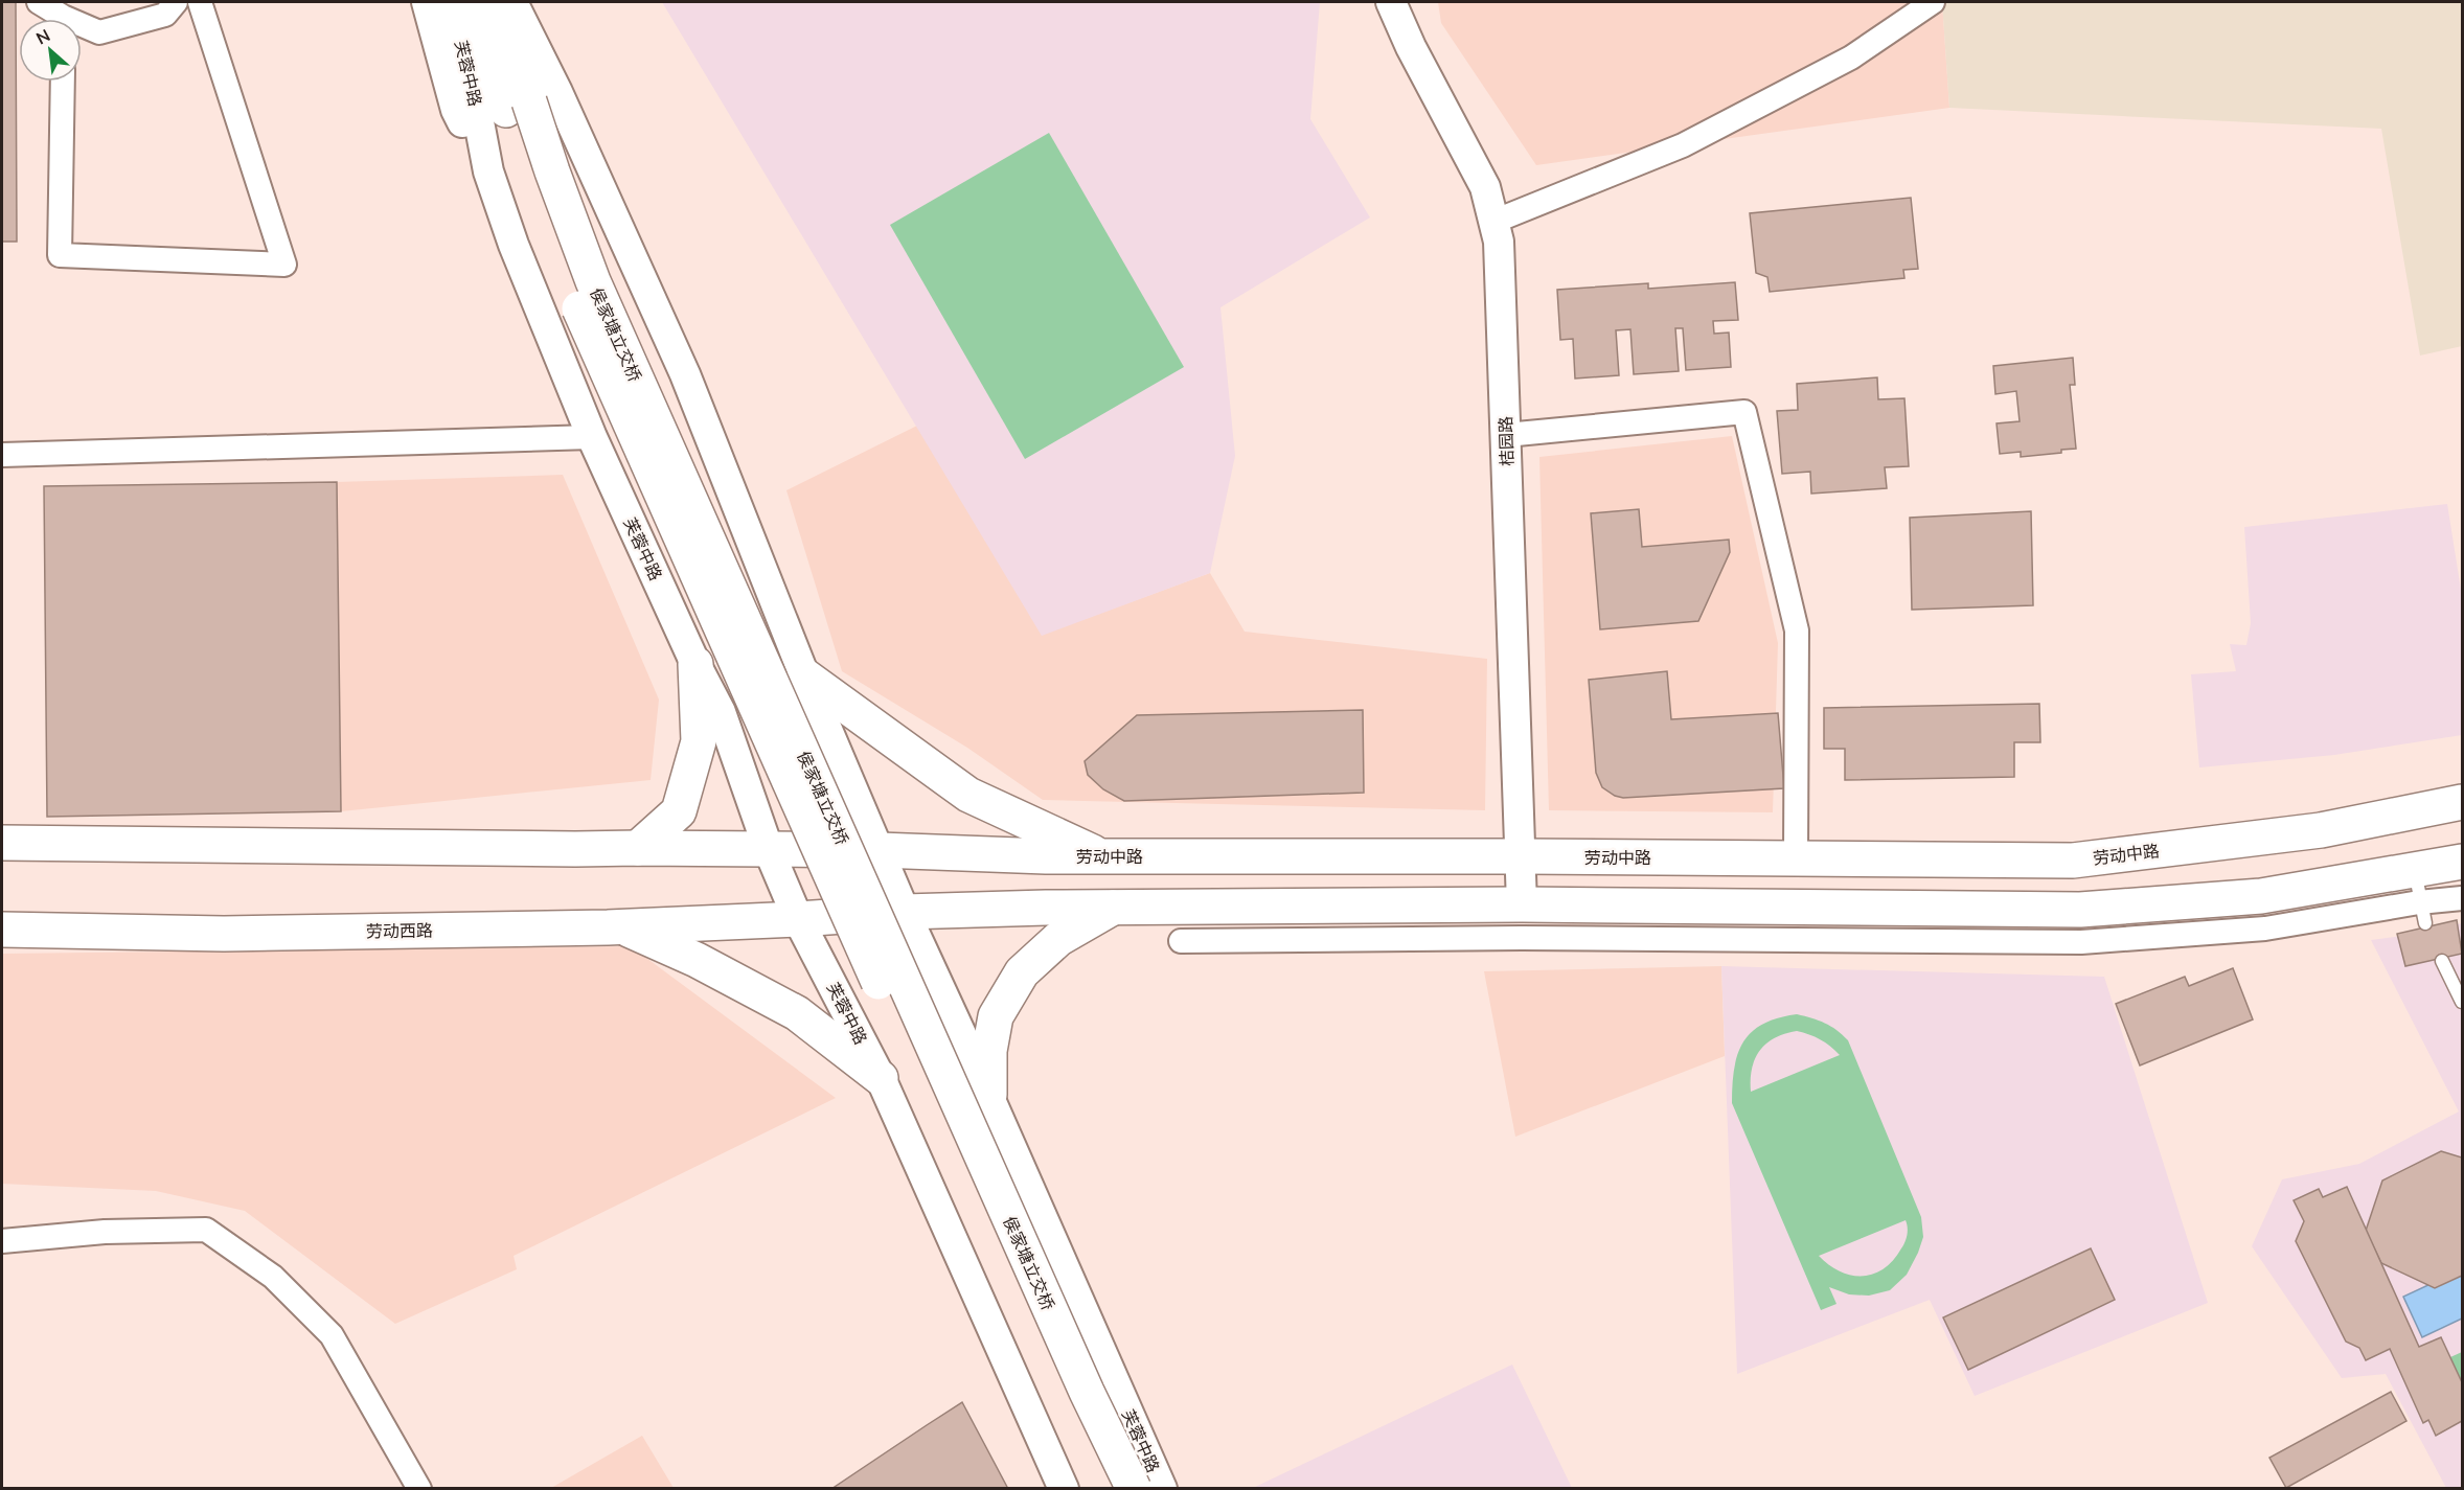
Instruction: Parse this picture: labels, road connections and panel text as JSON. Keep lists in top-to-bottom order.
{
  "streets": {
    "main road": ["侯家塘立交桥", "劳动中路", "劳动西路"],
    "street": ["芙蓉中路", "桔园路"]
  },
  "crossings": [
    ["芙蓉中路", "劳动中路"],
    ["芙蓉中路", "劳动西路"],
    ["桔园路", "劳动中路"]
  ],
  "north": "top left"
}
